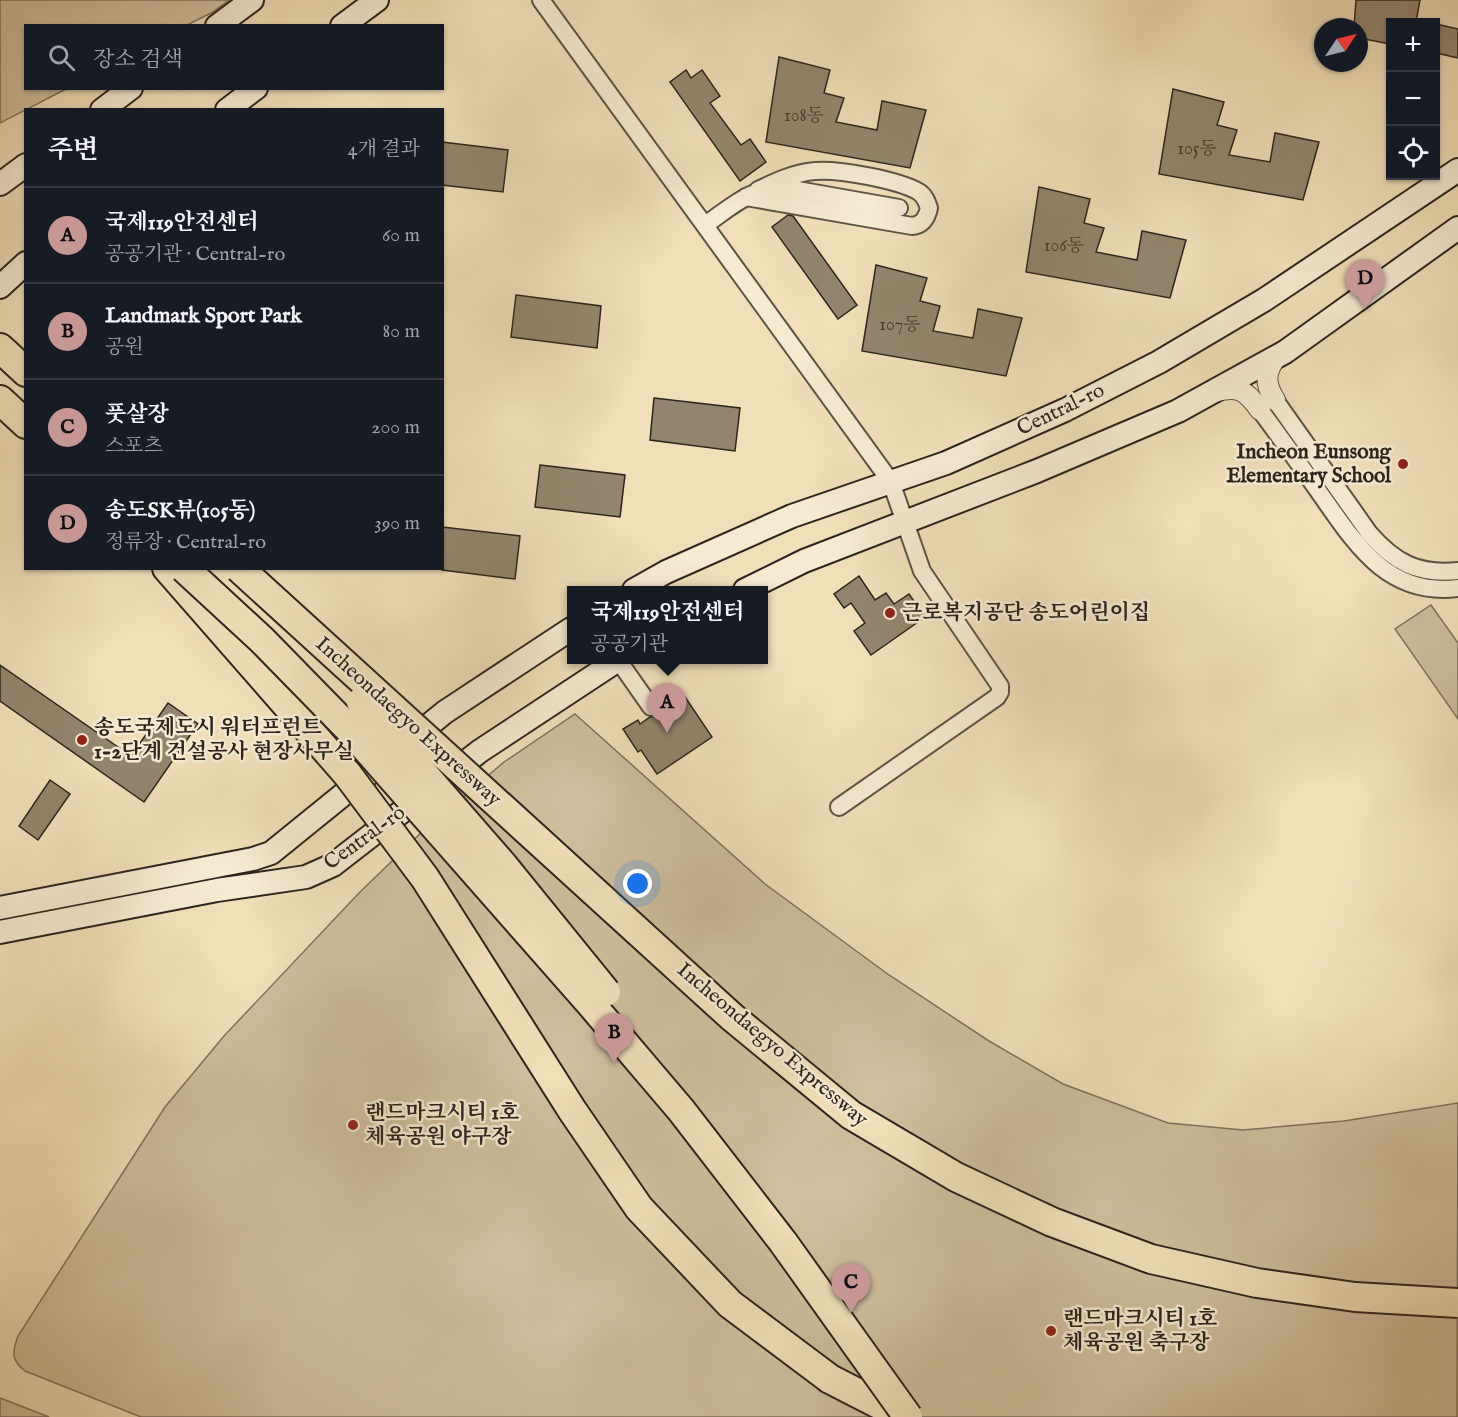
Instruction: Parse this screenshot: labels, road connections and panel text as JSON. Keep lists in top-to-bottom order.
{
  "streets": {
    "highway": ["Incheondaegyo Expressway"],
    "main road": ["Central-ro"]
  },
  "places": [
    "Incheon Eunsong Elementary School",
    "근로복지공단 송도어린이집",
    "송도국제도시 워터프런트 1-2단계 건설공사 현장사무실",
    "랜드마크시티 1호 체육공원 야구장",
    "랜드마크시티 1호 체육공원 축구장"
  ],
  "house_numbers": [
    "108동",
    "105동",
    "106동",
    "107동"
  ],
  "north": "top right",
  "page": {
    "map_buttons": ["+", "−"],
    "search": "장소 검색",
    "heading": ["주변", "4개 결과"],
    "list": [
      {
        "mark": "A",
        "name": "국제119안전센터",
        "note": "공공기관 · Central-ro",
        "value": "60 m"
      },
      {
        "mark": "B",
        "name": "Landmark Sport Park",
        "note": "공원",
        "value": "80 m"
      },
      {
        "mark": "C",
        "name": "풋살장",
        "note": "스포츠",
        "value": "200 m"
      },
      {
        "mark": "D",
        "name": "송도SK뷰(105동)",
        "note": "정류장 · Central-ro",
        "value": "390 m"
      }
    ],
    "pins": [
      "D",
      "A",
      "B",
      "C"
    ],
    "popup": ["국제119안전센터", "공공기관"]
  }
}
